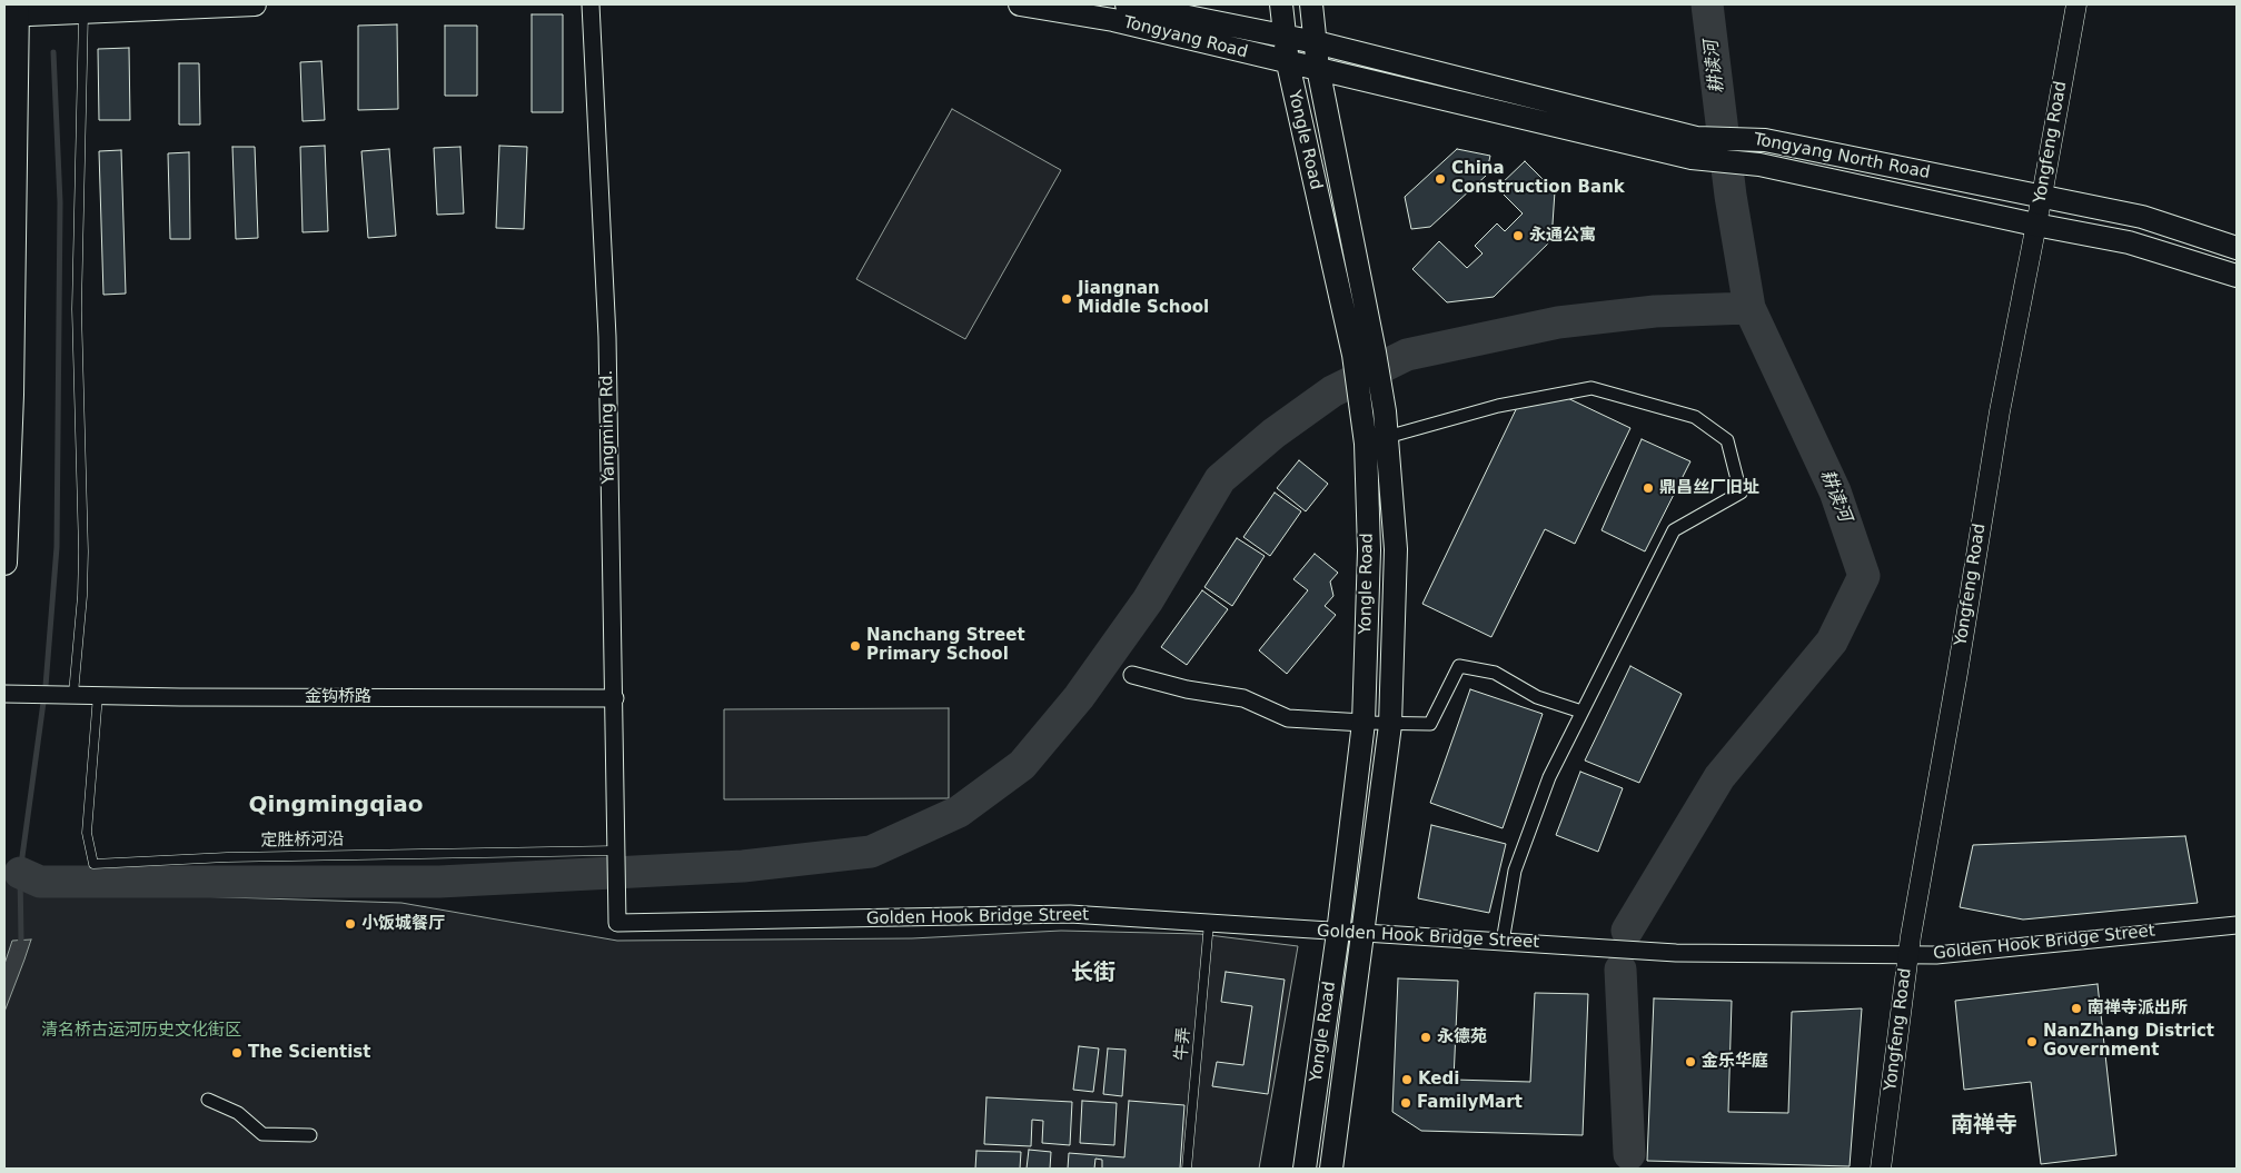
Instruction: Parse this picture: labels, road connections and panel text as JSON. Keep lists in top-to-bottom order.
{
  "streets": {
    "main road": ["Tongyang Road", "Yongle Road", "Tongyang North Road"],
    "street": [
      "Yongfeng Road",
      "Yangming Rd.",
      "金钩桥路",
      "Golden Hook Bridge Street"
    ],
    "lane": ["定胜桥河沿", "牛弄"]
  },
  "crossings": [
    ["Tongyang Road", "Yongle Road"],
    ["Tongyang Road", "Tongyang North Road"],
    ["Yongle Road", "Tongyang North Road"],
    ["Yongle Road", "Golden Hook Bridge Street"],
    ["Yongfeng Road", "Tongyang North Road"],
    ["Yongfeng Road", "Golden Hook Bridge Street"],
    ["Yangming Rd.", "金钩桥路"],
    ["Yangming Rd.", "定胜桥河沿"],
    ["Yangming Rd.", "Golden Hook Bridge Street"],
    ["金钩桥路", "定胜桥河沿"],
    ["Golden Hook Bridge Street", "牛弄"]
  ],
  "districts": ["Qingmingqiao", "长街", "南禅寺"],
  "water": ["耕读河"],
  "parks": ["清名桥古运河历史文化街区"],
  "places": [
    "China Construction Bank",
    "永通公寓",
    "Jiangnan Middle School",
    "鼎昌丝厂旧址",
    "Nanchang Street Primary School",
    "小饭城餐厅",
    "南禅寺派出所",
    "永德苑",
    "NanZhang District Government",
    "The Scientist",
    "金乐华庭",
    "Kedi",
    "FamilyMart"
  ]
}
